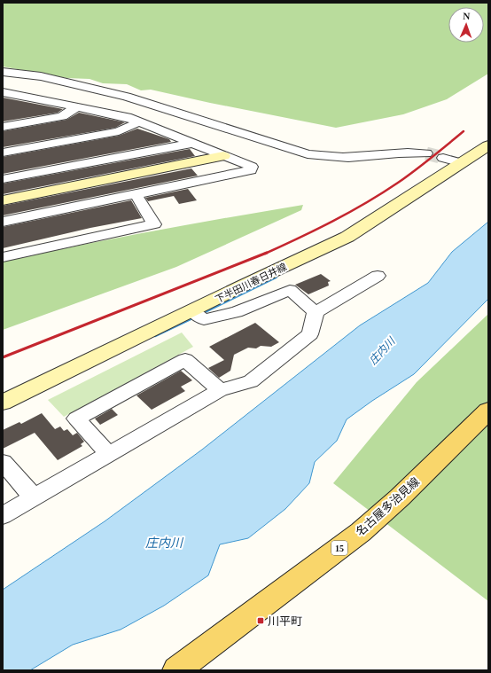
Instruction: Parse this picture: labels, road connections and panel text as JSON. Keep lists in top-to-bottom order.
{
  "streets": {
    "main road": ["下半田川春日井線", "名古屋多治見線", "15"]
  },
  "water": ["庄内川"],
  "places": {
    "transit": ["川平町"]
  },
  "north": "top"
}
